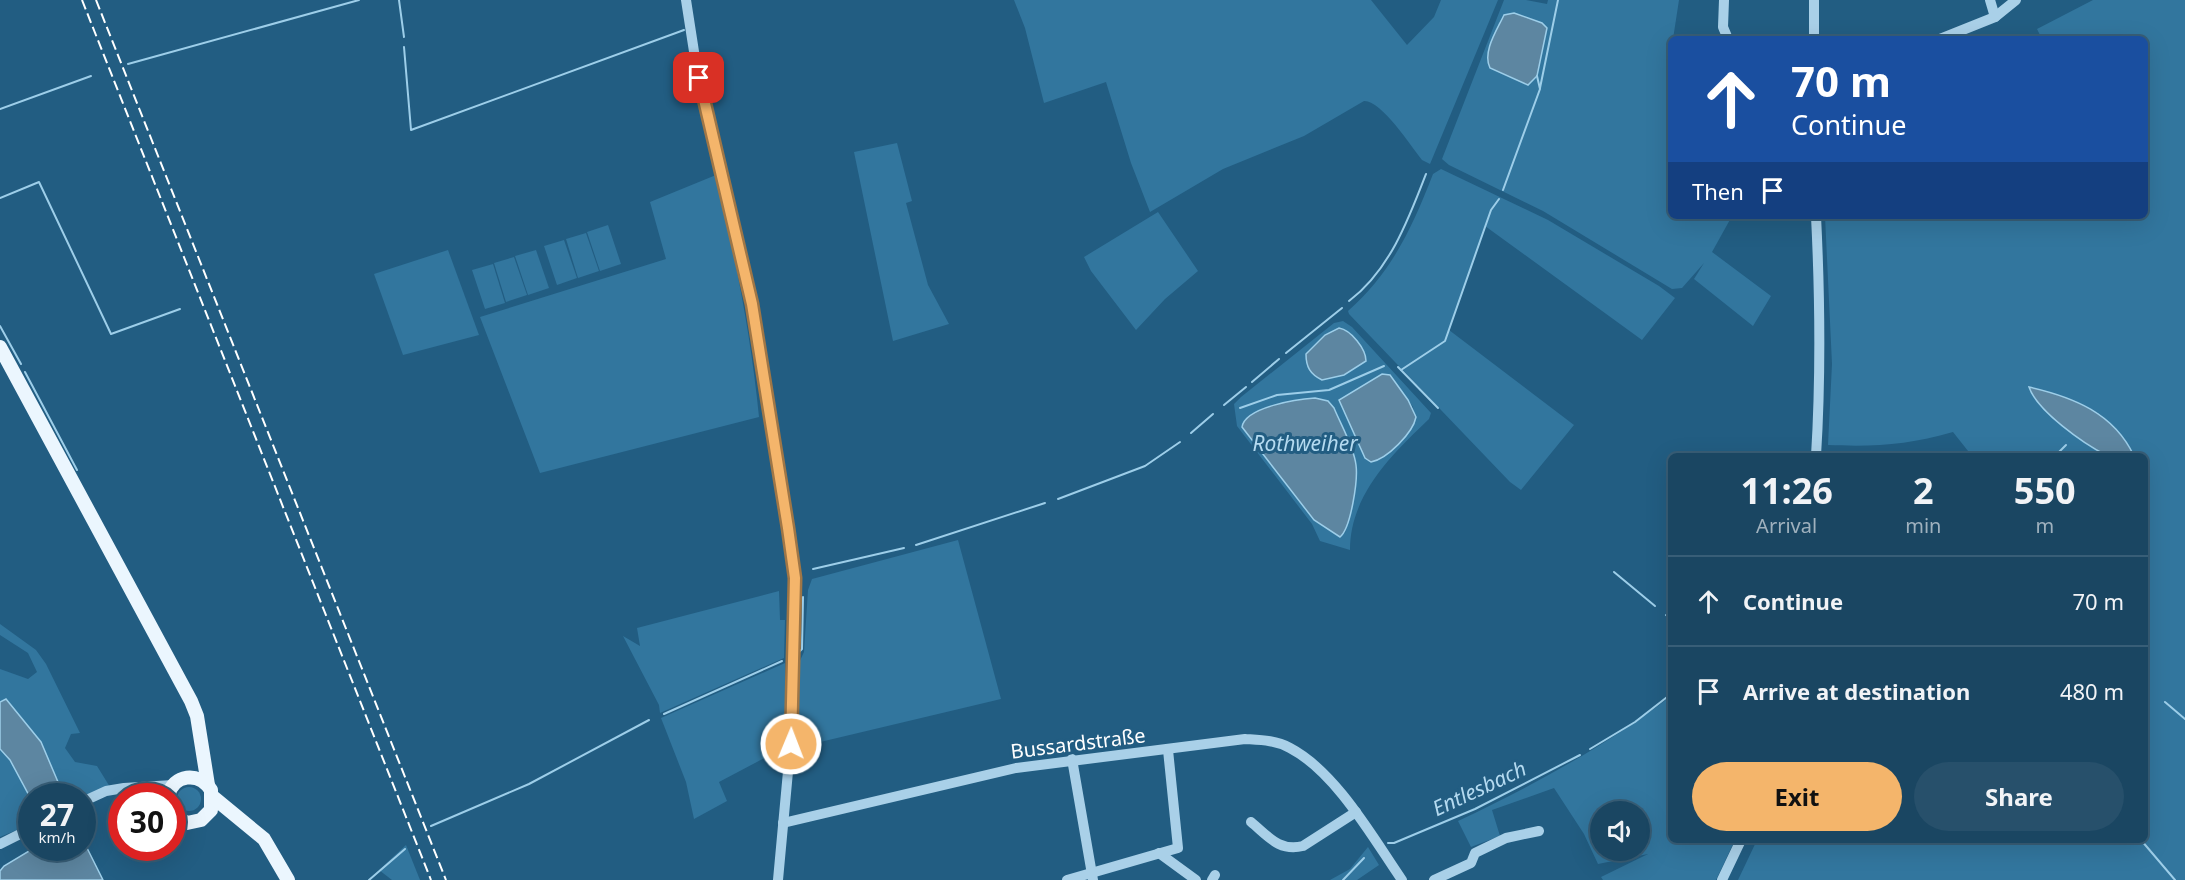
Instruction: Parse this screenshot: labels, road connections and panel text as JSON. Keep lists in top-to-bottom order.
{
  "streets": {
    "street": ["Bussardstraße"]
  },
  "water": ["Rothweiher", "Entlesbach"],
  "page": {
    "turn": ["70 m", "Continue"],
    "then": "Then",
    "eta": [
      "11:26",
      "Arrival",
      "2",
      "min",
      "550",
      "m"
    ],
    "list": [
      {
        "name": "Continue",
        "value": "70 m"
      },
      {
        "name": "Arrive at destination",
        "value": "480 m"
      }
    ],
    "buttons": ["Exit", "Share"],
    "speed": "27 km/h",
    "limit": "30"
  }
}
